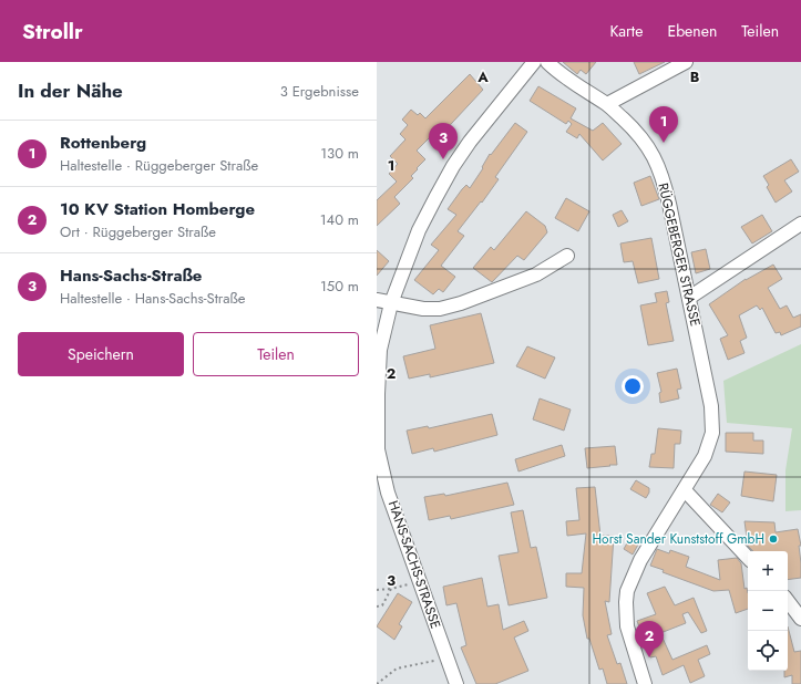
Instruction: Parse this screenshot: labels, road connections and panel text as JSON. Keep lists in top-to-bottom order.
{
  "streets": {
    "street": ["RÜGGEBERGER STRASSE", "HANS-SACHS-STRASSE"]
  },
  "places": ["Horst Sander Kunststoff GmbH"],
  "page": {
    "header": "Strollr",
    "nav": ["Karte", "Ebenen", "Teilen"],
    "heading": ["In der Nähe", "3 Ergebnisse"],
    "pins": ["1", "3", "2"],
    "list": [
      {
        "mark": "1",
        "name": "Rottenberg",
        "note": "Haltestelle · Rüggeberger Straße",
        "value": "130 m"
      },
      {
        "mark": "2",
        "name": "10 KV Station Homberge",
        "note": "Ort · Rüggeberger Straße",
        "value": "140 m"
      },
      {
        "mark": "3",
        "name": "Hans-Sachs-Straße",
        "note": "Haltestelle · Hans-Sachs-Straße",
        "value": "150 m"
      }
    ],
    "buttons": ["Speichern", "Teilen"],
    "map_buttons": ["+", "−"]
  },
  "grid": {
    "columns": ["A", "B"],
    "rows": ["1", "2", "3"]
  }
}
